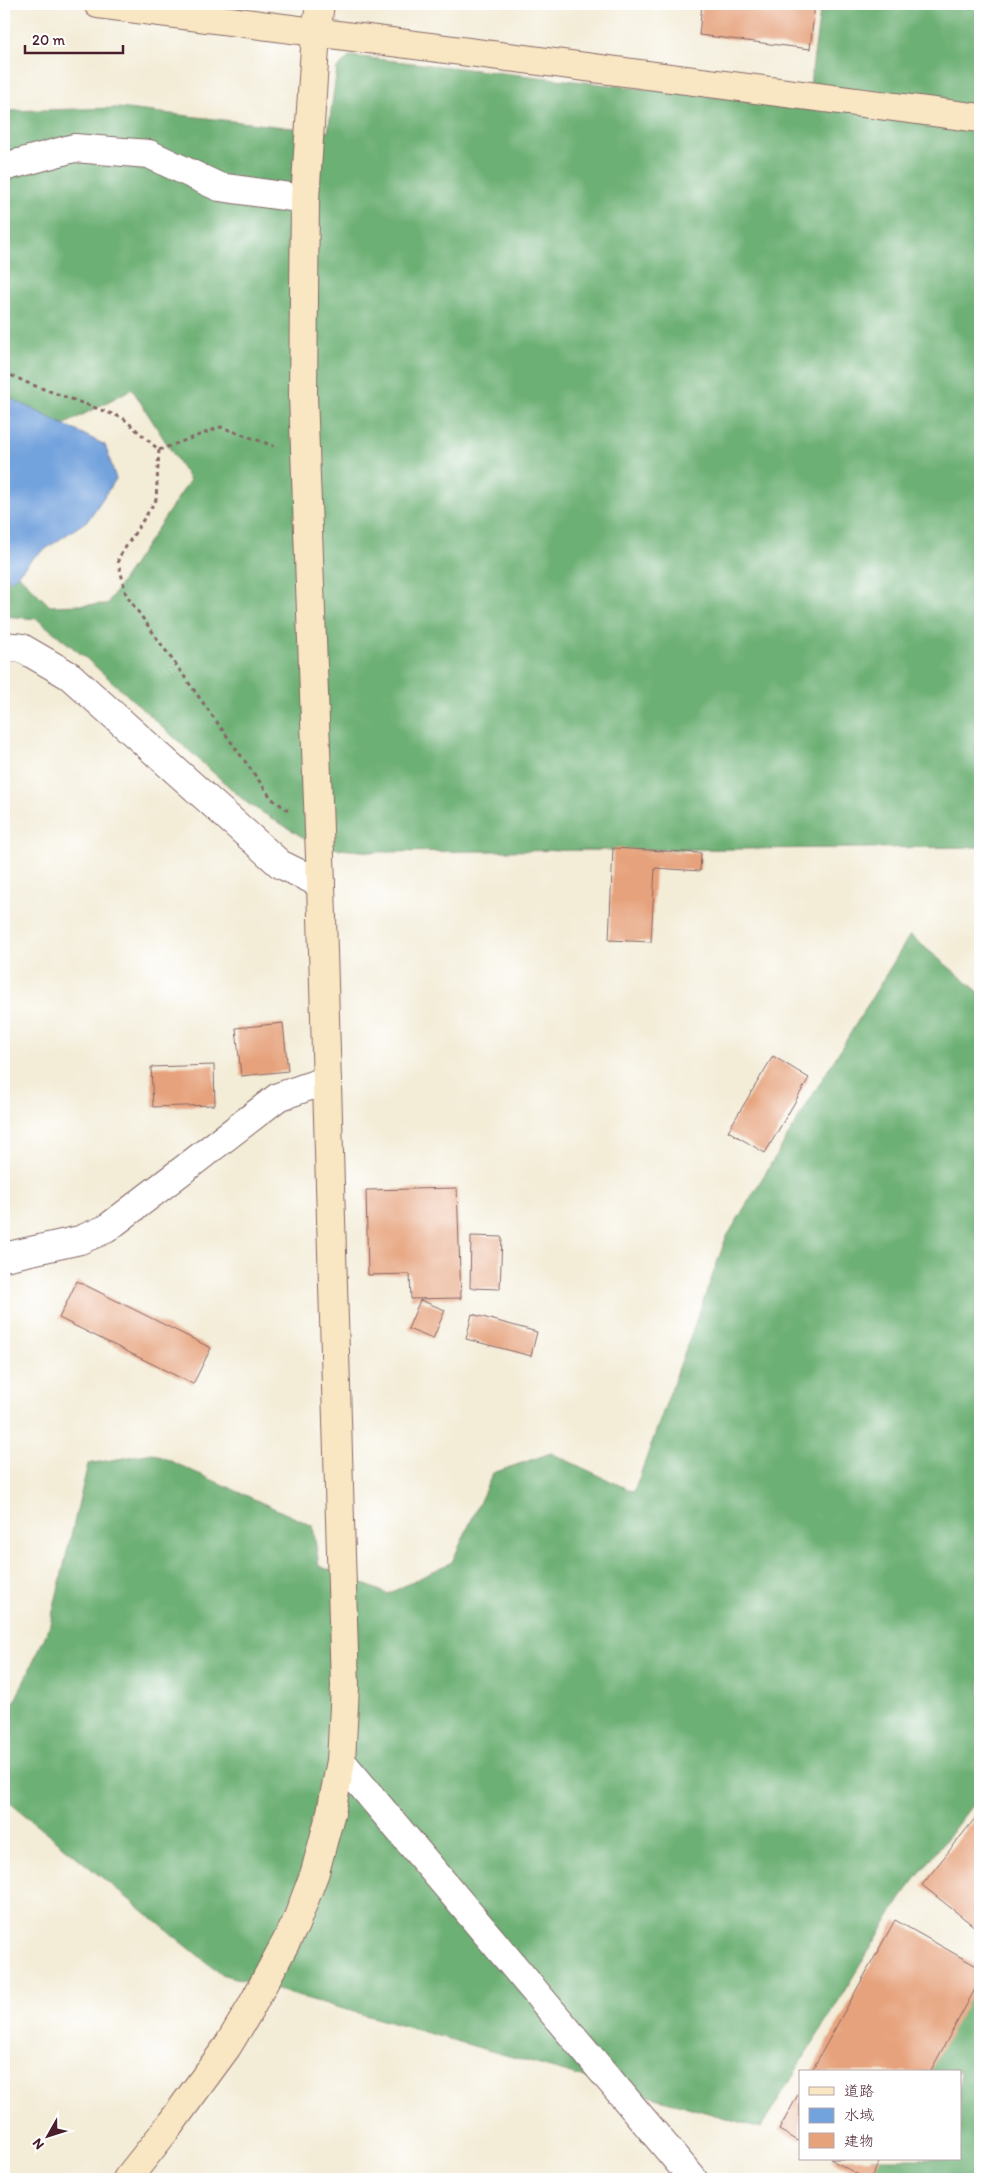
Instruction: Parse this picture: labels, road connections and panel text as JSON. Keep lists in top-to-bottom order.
{
  "legend": ["道路", "水域", "建物"],
  "scale_bar": "20 m",
  "north": "bottom left"
}
